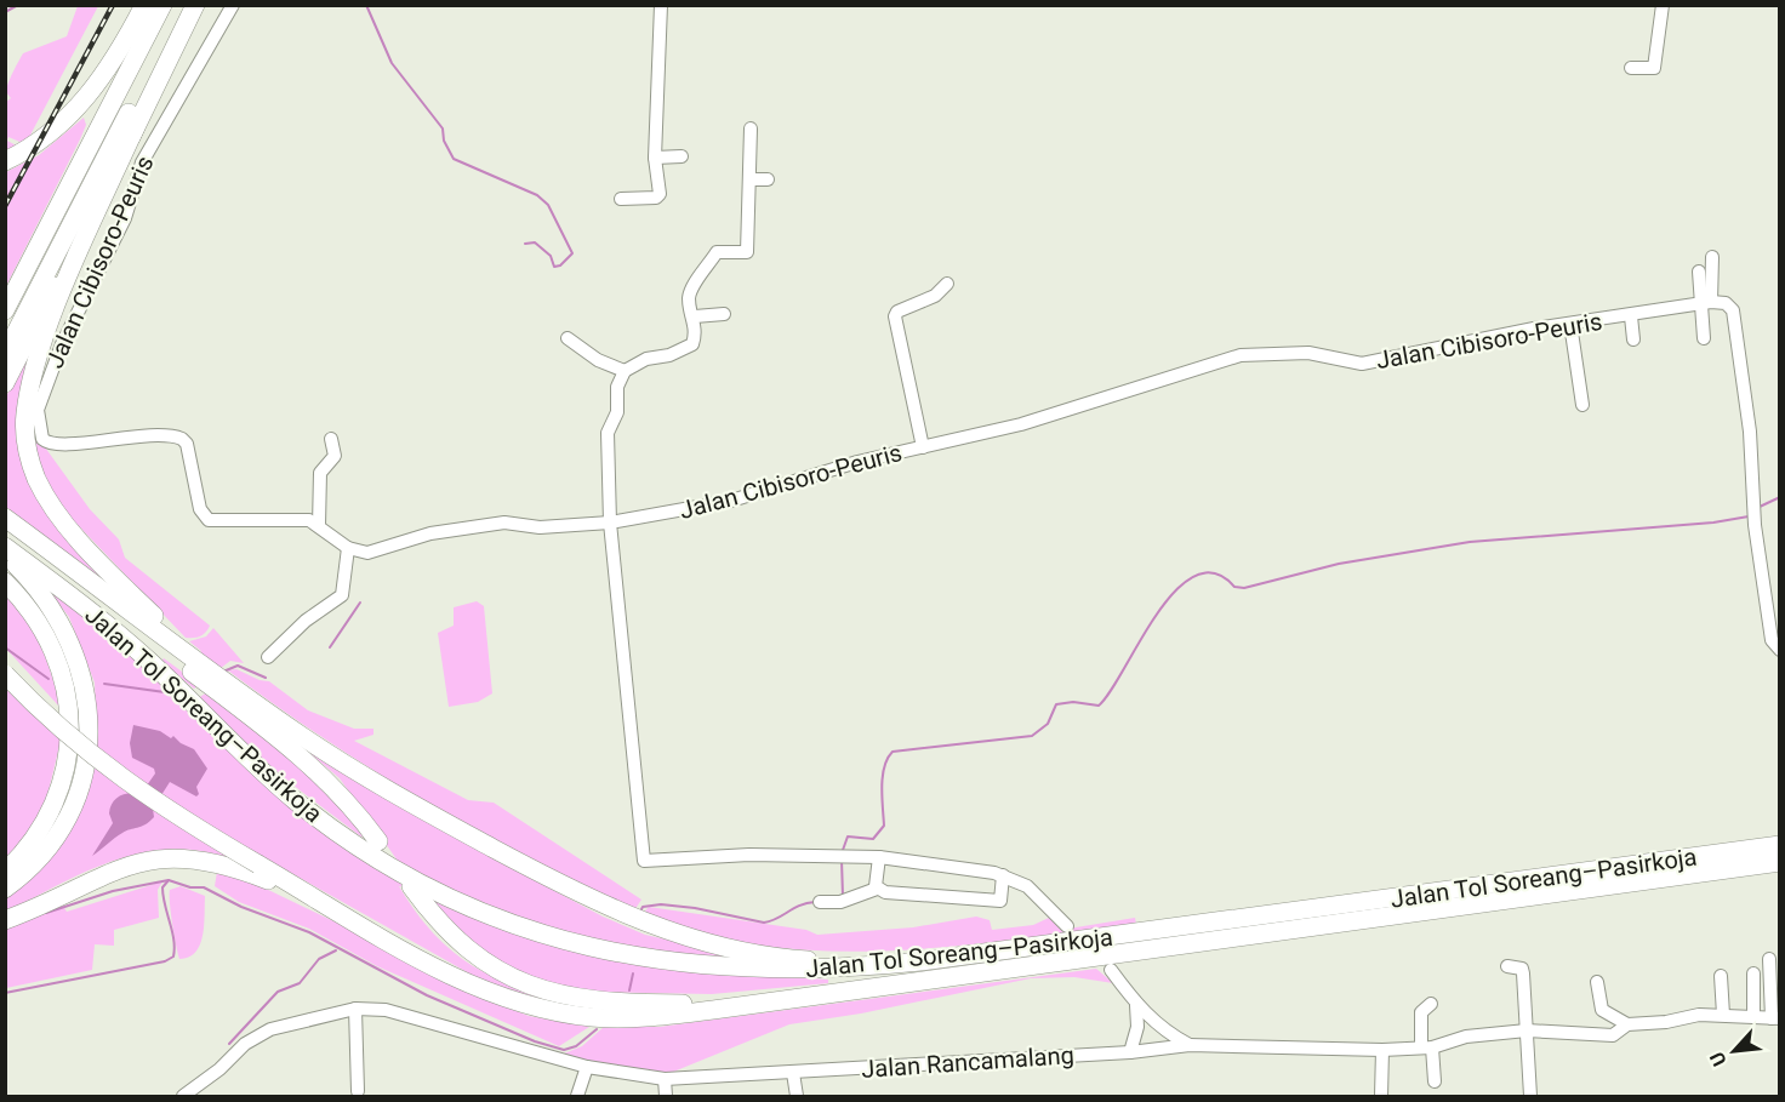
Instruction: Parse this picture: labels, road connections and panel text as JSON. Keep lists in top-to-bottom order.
{
  "streets": {
    "highway": ["Jalan Tol Soreang–Pasirkoja"],
    "street": ["Jalan Cibisoro-Peuris", "Jalan Rancamalang"]
  },
  "north": "bottom left"
}
